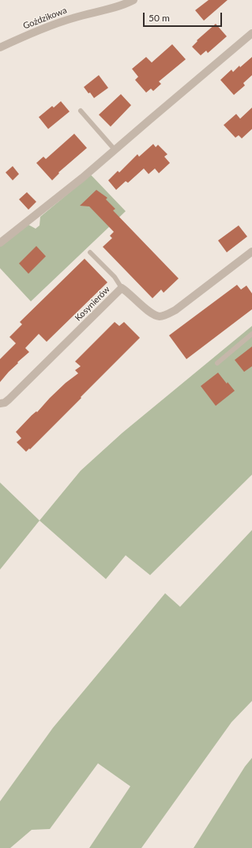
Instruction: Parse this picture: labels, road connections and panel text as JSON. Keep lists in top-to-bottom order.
{
  "streets": {
    "street": ["Goździkowa", "Kosynierów"]
  },
  "scale_bar": "50 m"
}
